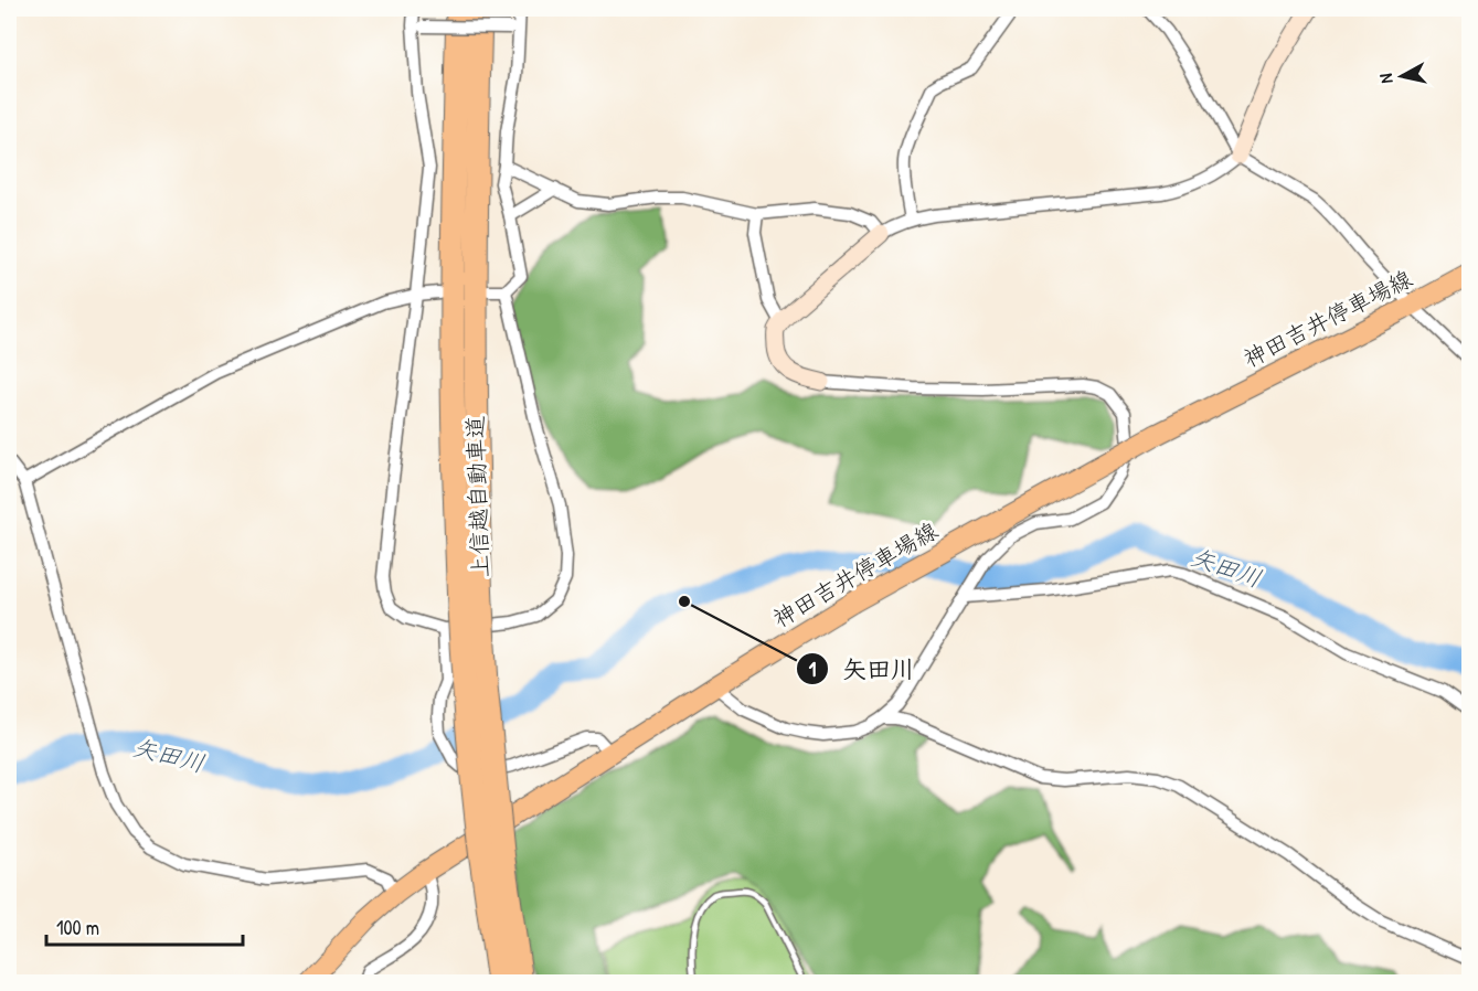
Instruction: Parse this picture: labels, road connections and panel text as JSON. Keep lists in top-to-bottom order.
{
  "streets": {
    "highway": ["上信越自動車道"],
    "main road": ["神田吉井停車場線"]
  },
  "water": ["矢田川"],
  "places": ["矢田川"],
  "scale_bar": "100 m",
  "north": "left"
}
